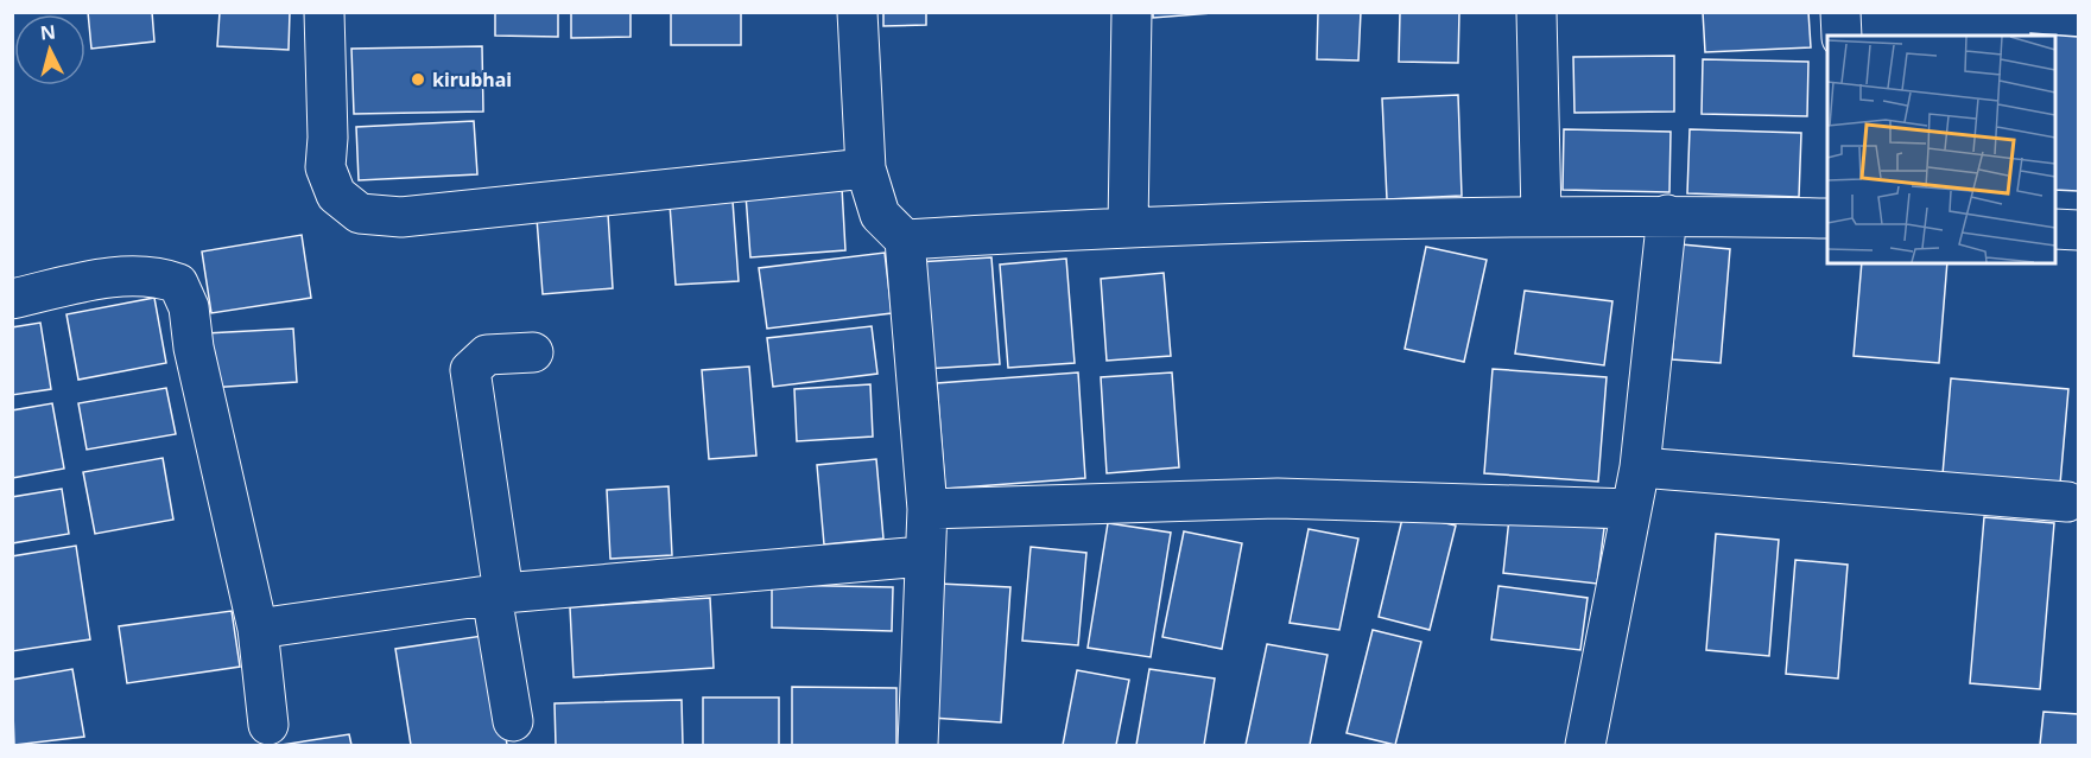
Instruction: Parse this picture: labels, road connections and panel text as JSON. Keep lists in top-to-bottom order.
{
  "places": ["kirubhai"],
  "north": "top"
}
